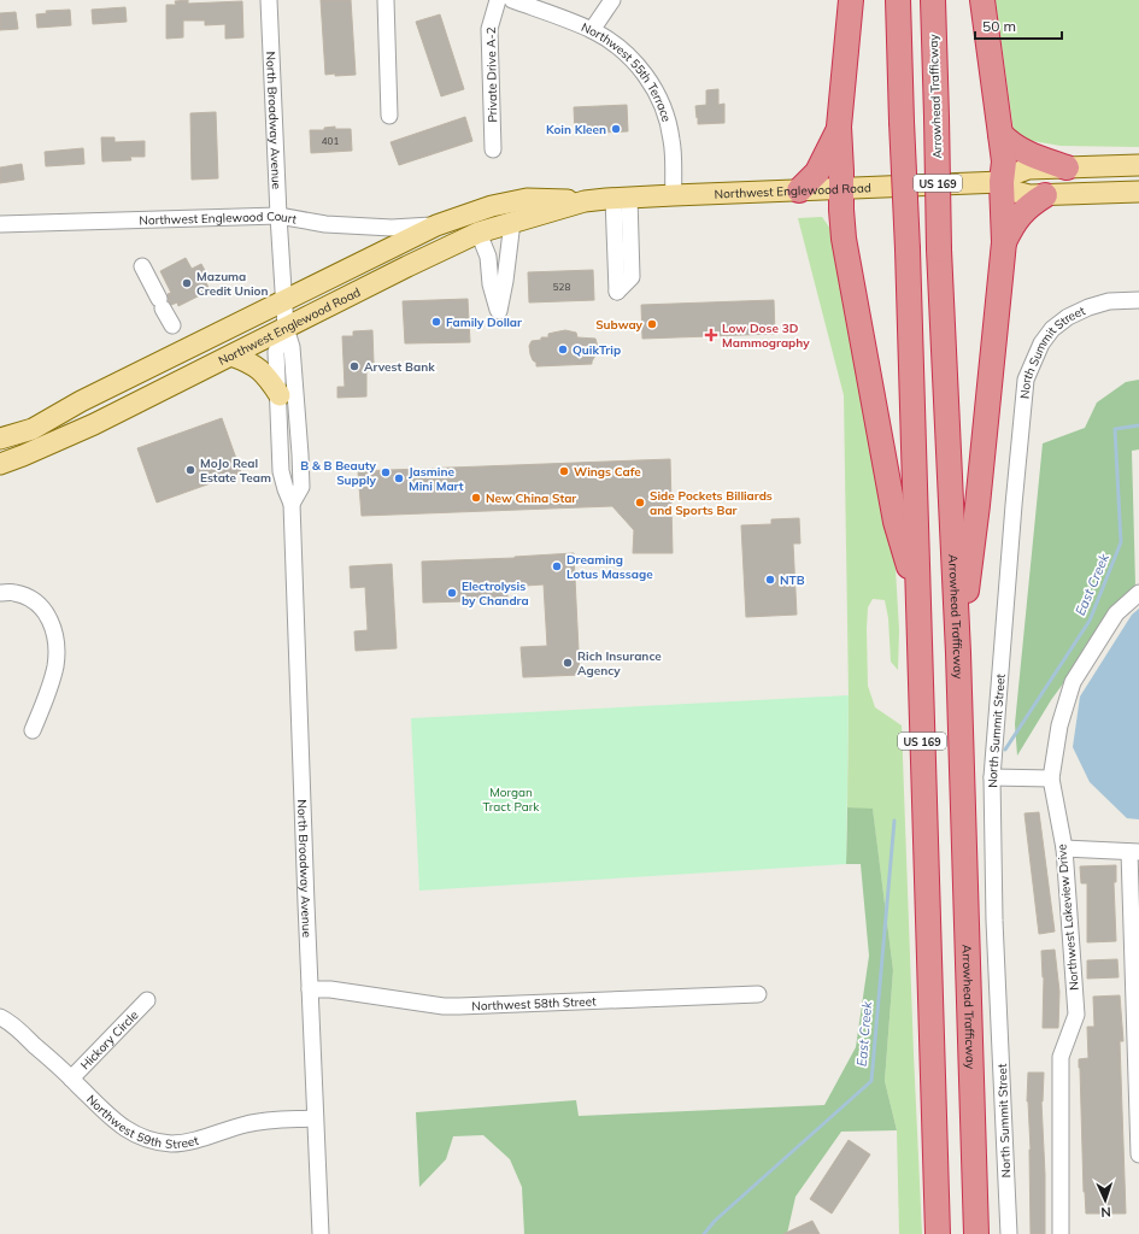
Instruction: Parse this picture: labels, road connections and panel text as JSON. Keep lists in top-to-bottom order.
{
  "streets": {
    "highway": ["Arrowhead Trafficway", "US 169"],
    "main road": ["Northwest Englewood Road"],
    "street": [
      "Private Drive A-2",
      "Northwest 55th Terrace",
      "North Broadway Avenue",
      "Northwest Englewood Court",
      "North Summit Street",
      "Northwest Lakeview Drive",
      "Northwest 58th Street",
      "Hickory Circle",
      "Northwest 59th Street"
    ]
  },
  "crossings": [
    ["Northwest 55th Terrace", "Northwest Englewood Road"],
    ["North Broadway Avenue", "Northwest Englewood Road"],
    ["North Broadway Avenue", "Northwest Englewood Court"],
    ["North Broadway Avenue", "Northwest 58th Street"],
    ["North Broadway Avenue", "Northwest 59th Street"],
    ["Northwest Englewood Road", "Northwest Englewood Court"],
    ["Hickory Circle", "Northwest 59th Street"]
  ],
  "water": ["East Creek"],
  "parks": ["Morgan Tract Park"],
  "places": {
    "other": [
      "Koin Kleen",
      "Mazuma Credit Union",
      "Family Dollar",
      "Subway",
      "QuikTrip",
      "Arvest Bank",
      "MoJo Real Estate Team",
      "Wings Cafe",
      "B & B Beauty Supply",
      "Jasmine Mini Mart",
      "New China Star",
      "Side Pockets Billiards and Sports Bar",
      "Dreaming Lotus Massage",
      "NTB",
      "Electrolysis by Chandra",
      "Rich Insurance Agency"
    ],
    "health": ["Low Dose 3D Mammography"]
  },
  "house_numbers": ["401", "528"],
  "scale_bar": "50 m",
  "north": "bottom"
}
